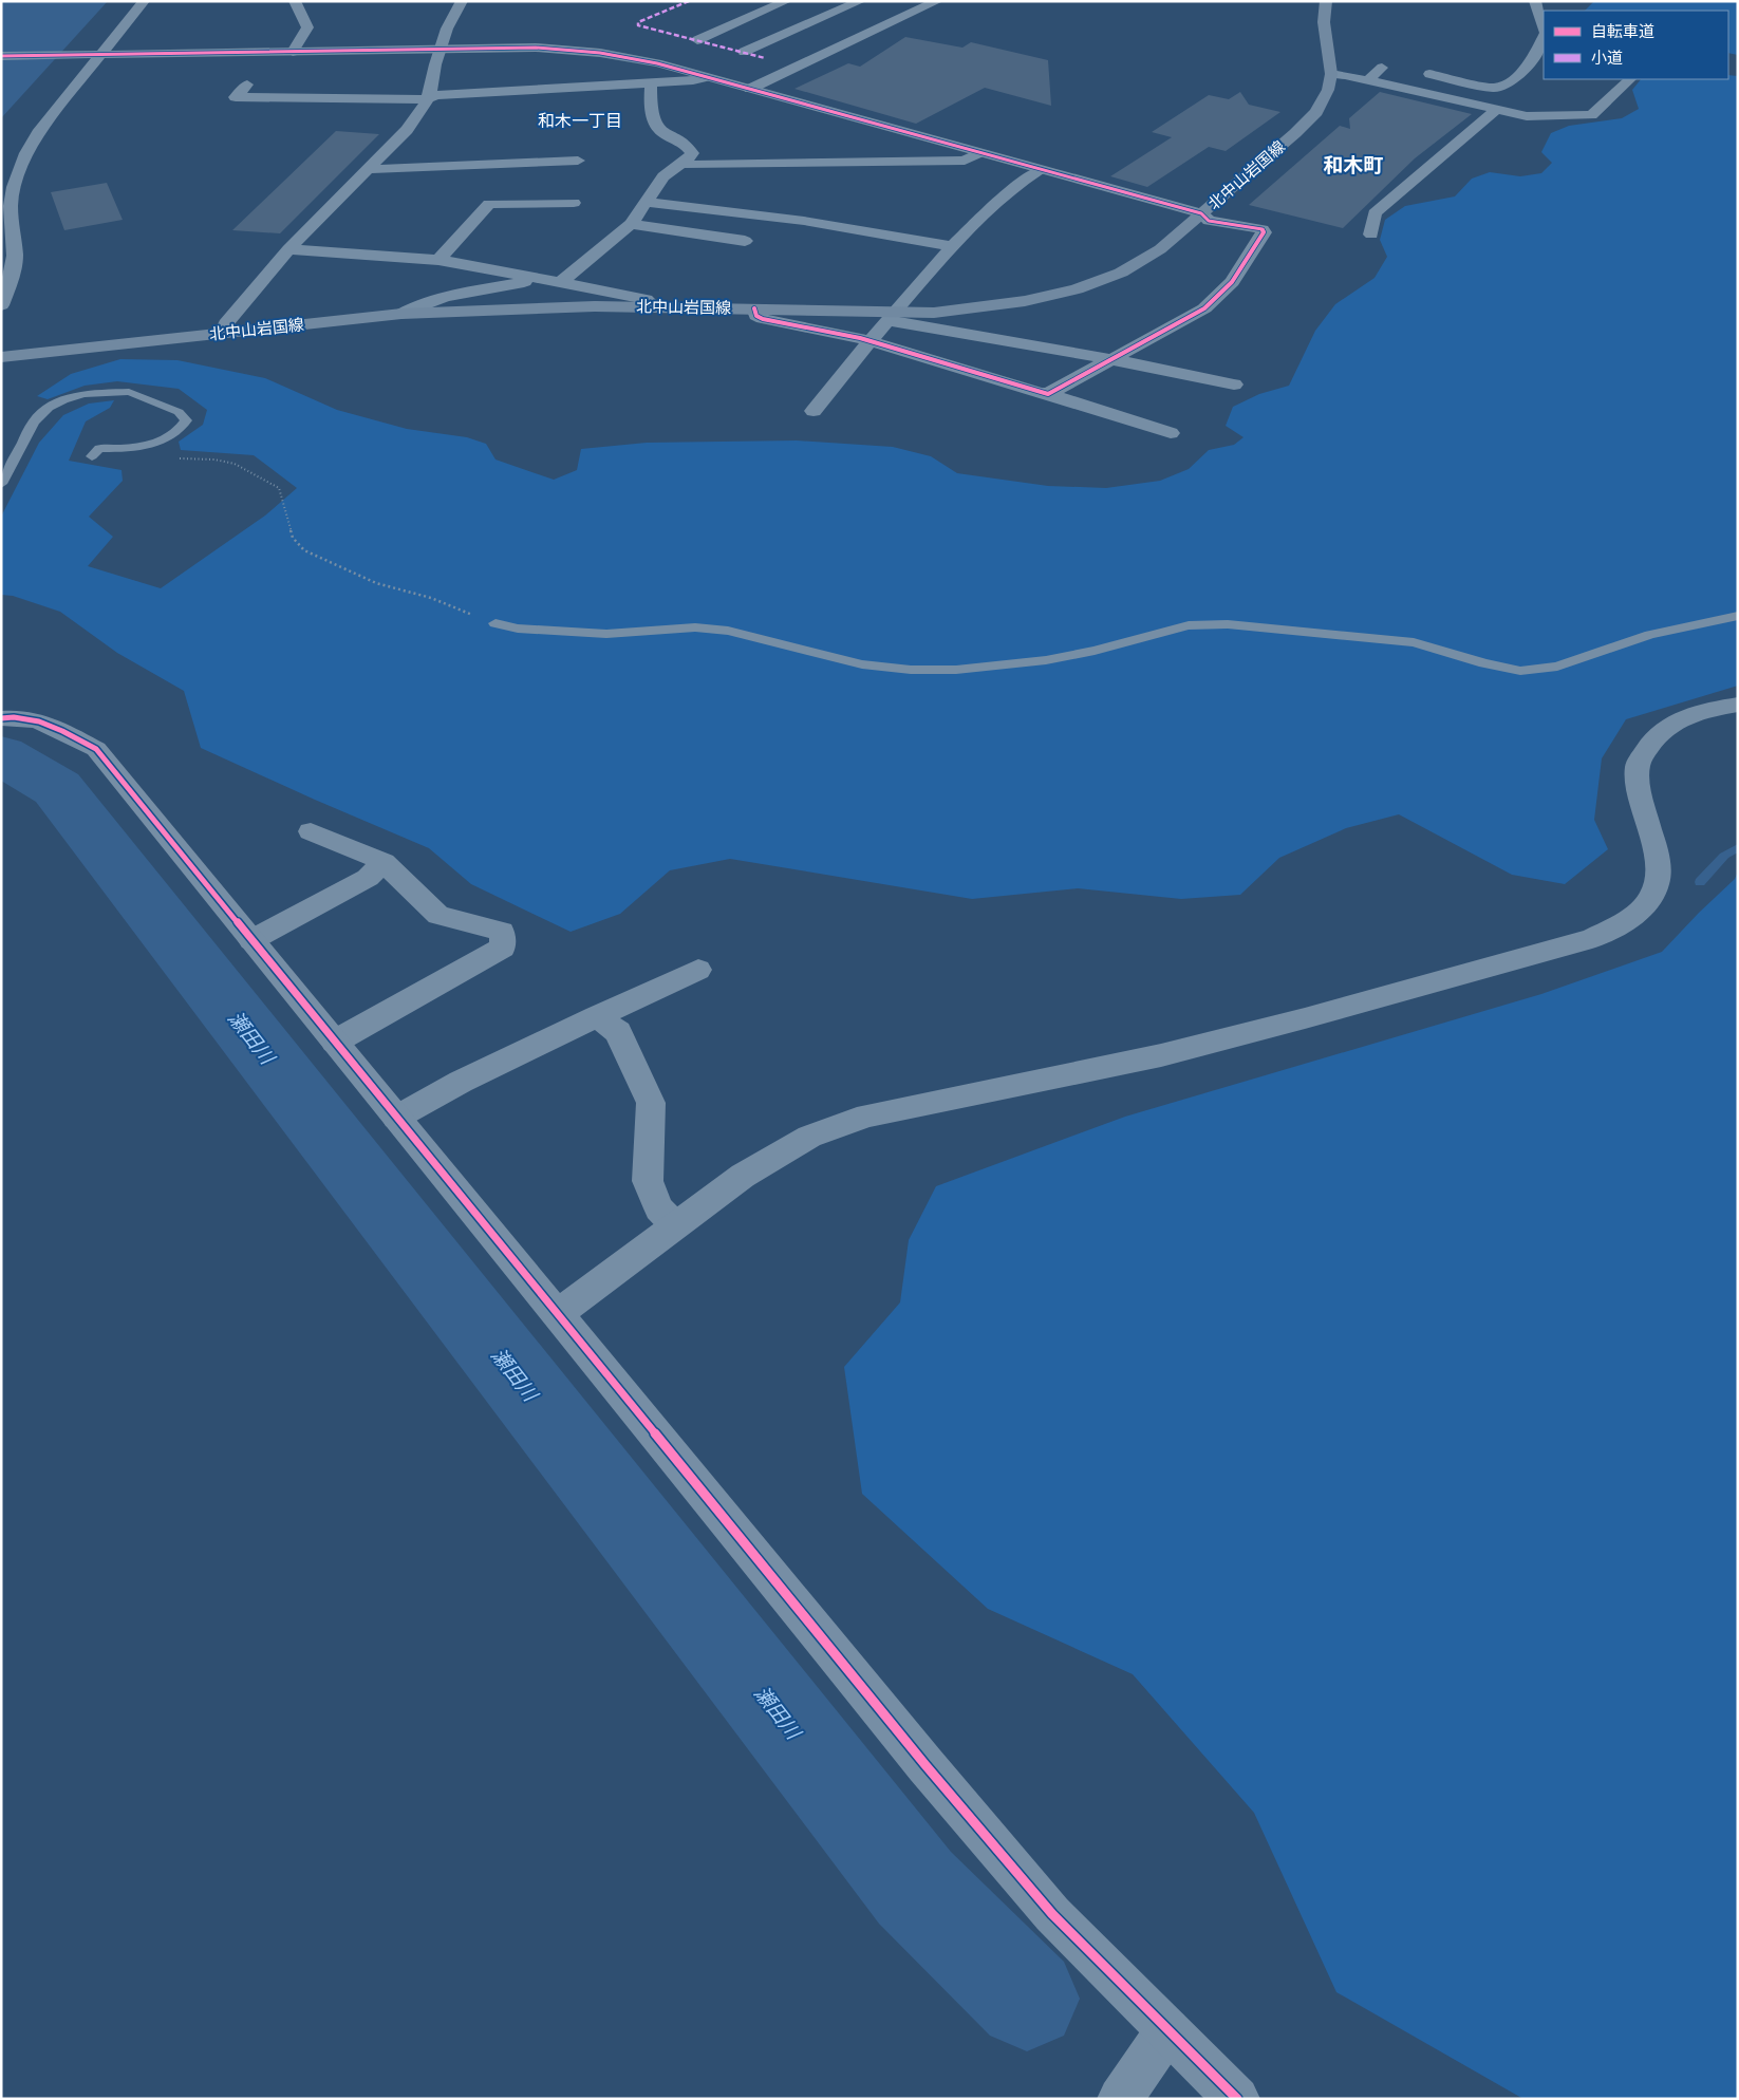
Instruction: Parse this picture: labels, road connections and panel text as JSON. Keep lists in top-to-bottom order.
{
  "streets": {
    "main road": ["北中山岩国線"]
  },
  "districts": ["和木一丁目", "和木町"],
  "water": ["瀬田川"],
  "legend": ["自転車道", "小道"]
}
